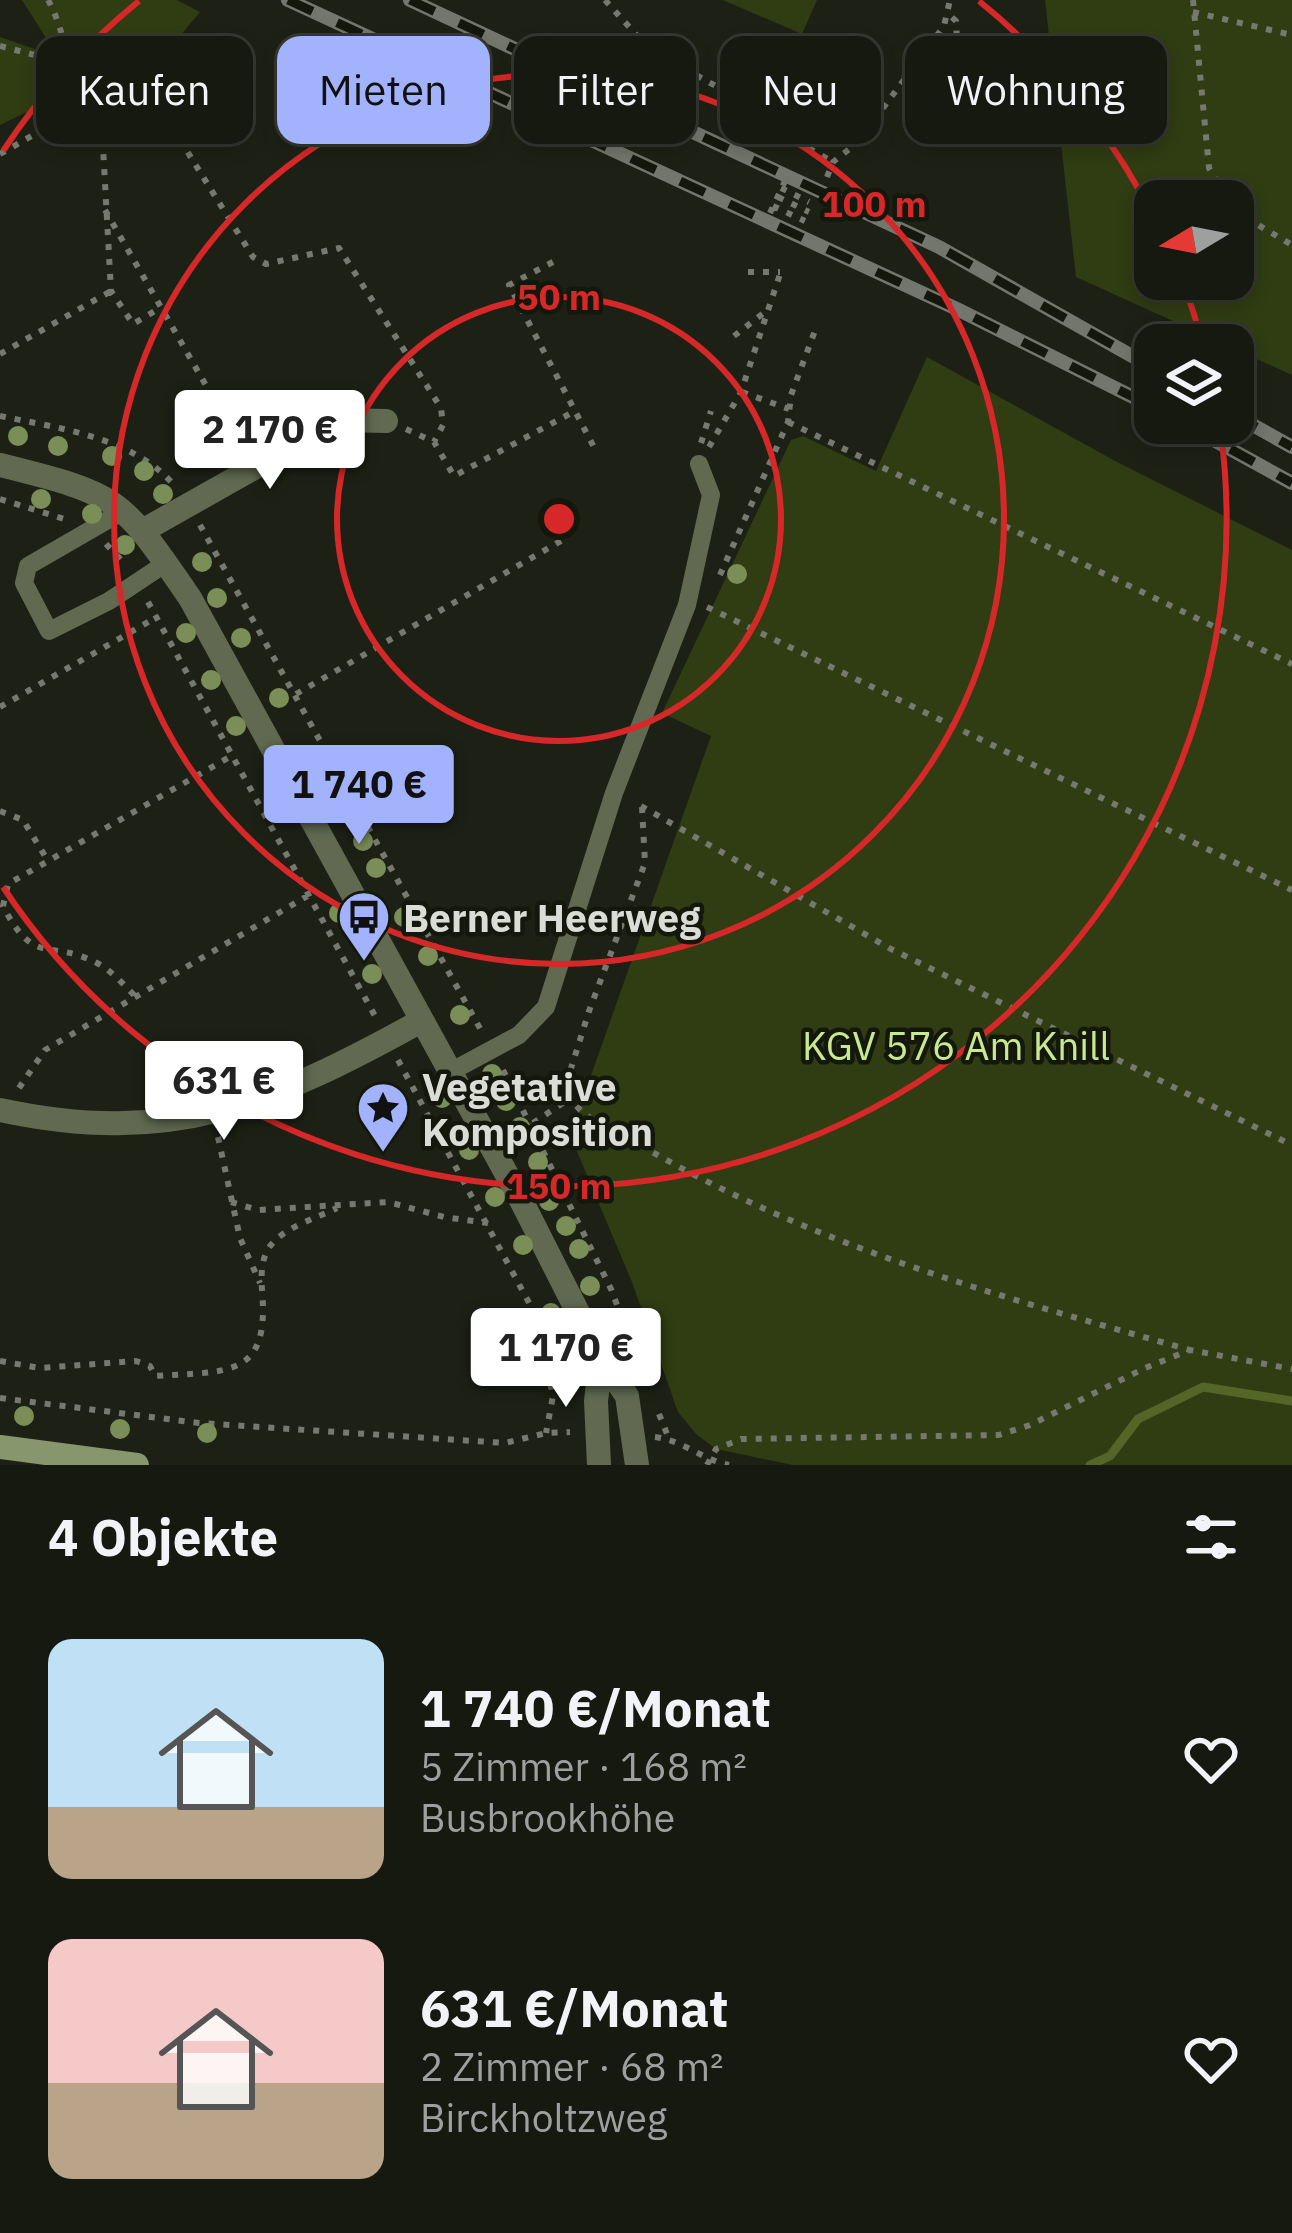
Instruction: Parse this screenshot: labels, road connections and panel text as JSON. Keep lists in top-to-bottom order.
{
  "parks": ["KGV 576 Am Knill"],
  "places": {
    "bus stop": ["Berner Heerweg"],
    "place": ["Vegetative Komposition"]
  },
  "north": "left",
  "page": {
    "chip": [
      "Kaufen",
      "Mieten",
      "Filter",
      "Neu",
      "Wohnung"
    ],
    "price": [
      "2 170 €",
      "1 740 €",
      "631 €",
      "1 170 €"
    ],
    "heading": "4 Objekte",
    "list": [
      {
        "name": "1 740 €/Monat",
        "note": "5 Zimmer · 168 m² · Busbrookhöhe"
      },
      {
        "name": "631 €/Monat",
        "note": "2 Zimmer · 68 m² · Birckholtzweg"
      }
    ]
  },
  "rings": ["100 m", "50 m", "150 m"]
}
